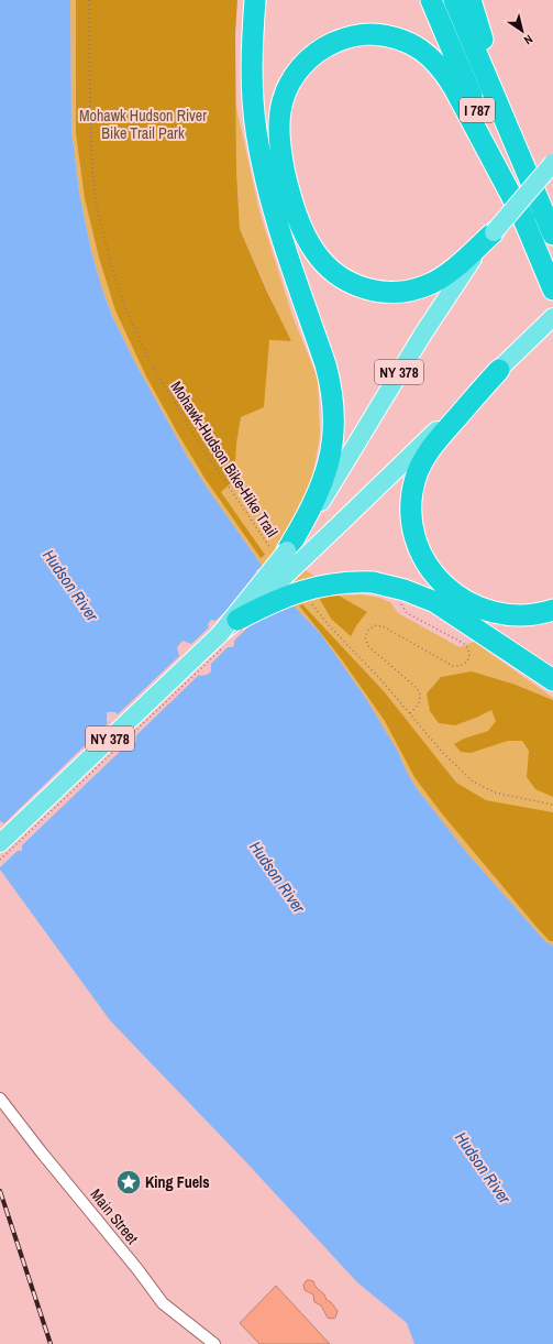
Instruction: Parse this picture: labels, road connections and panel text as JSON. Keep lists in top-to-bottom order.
{
  "streets": {
    "highway": ["I 787"],
    "main road": ["NY 378"],
    "street": ["Main Street"],
    "path": ["Mohawk-Hudson Bike-Hike Trail"]
  },
  "crossings": [
    ["NY 378", "Mohawk-Hudson Bike-Hike Trail"]
  ],
  "water": ["Hudson River"],
  "parks": ["Mohawk Hudson River Bike Trail Park"],
  "places": {
    "place": ["King Fuels"]
  },
  "north": "bottom right"
}
